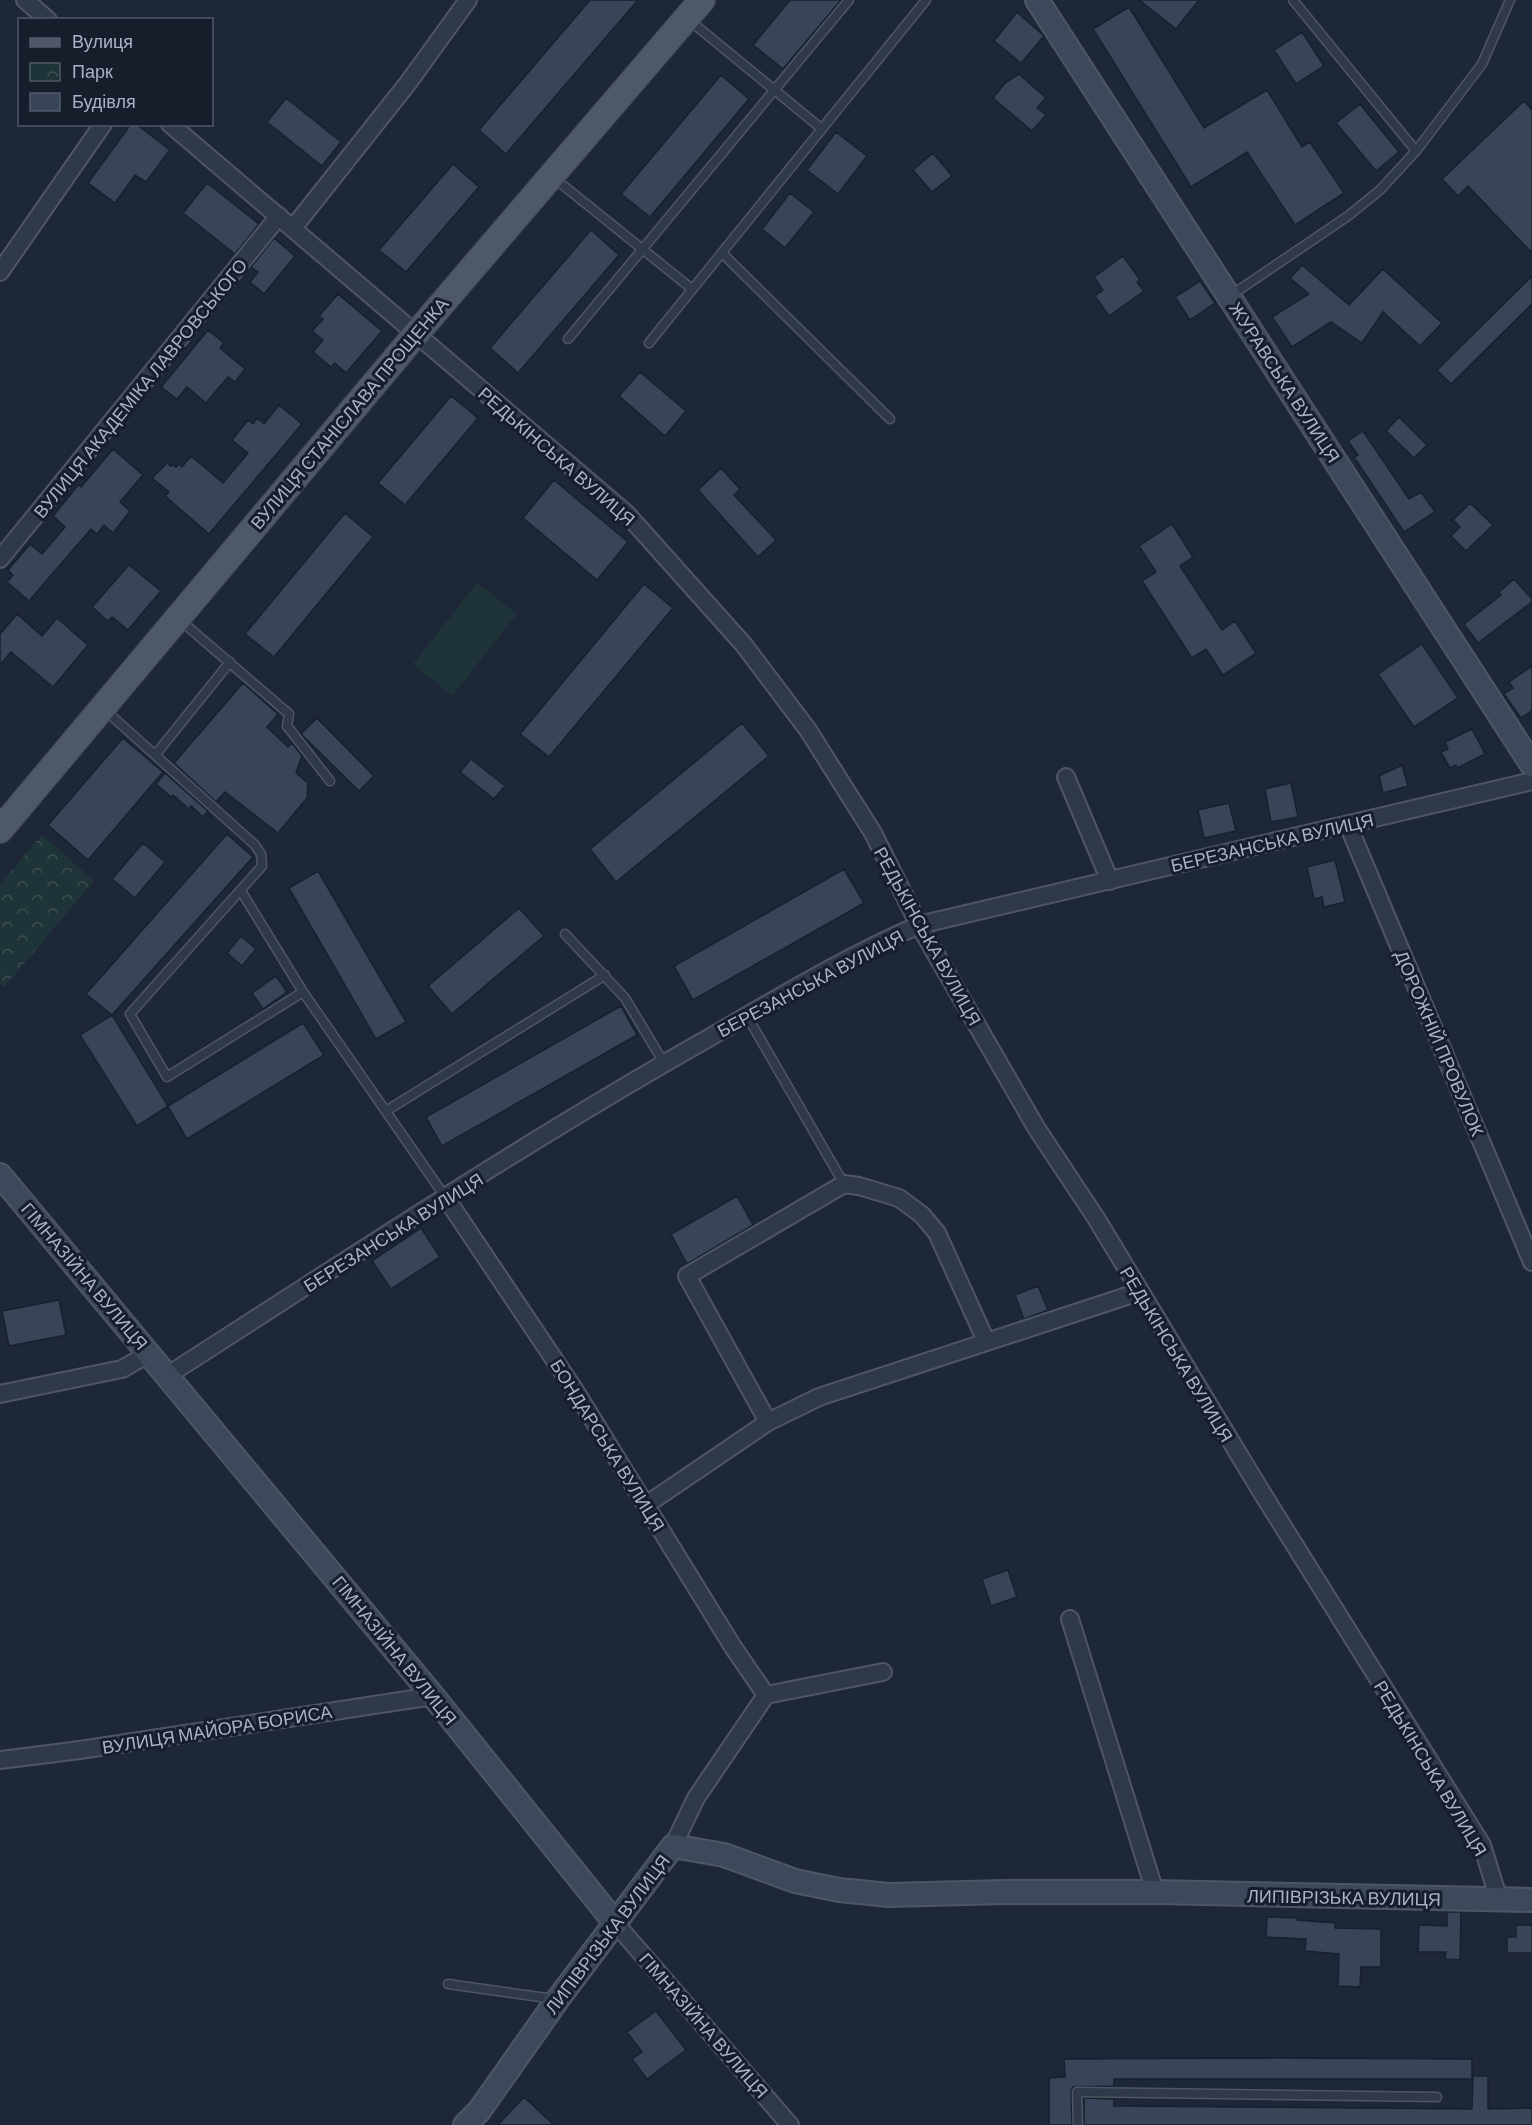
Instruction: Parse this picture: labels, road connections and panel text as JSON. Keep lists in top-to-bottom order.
{
  "streets": {
    "main road": ["ВУЛИЦЯ СТАНІСЛАВА ПРОЩЕНКА"],
    "street": [
      "ЖУРАВСЬКА ВУЛИЦЯ",
      "ВУЛИЦЯ АКАДЕМІКА ЛАВРОВСЬКОГО",
      "РЕДЬКІНСЬКА ВУЛИЦЯ",
      "БЕРЕЗАНСЬКА ВУЛИЦЯ",
      "ДОРОЖНІЙ ПРОВУЛОК",
      "ГІМНАЗІЙНА ВУЛИЦЯ",
      "БОНДАРСЬКА ВУЛИЦЯ",
      "ВУЛИЦЯ МАЙОРА БОРИСА",
      "ЛИПІВРІЗЬКА ВУЛИЦЯ"
    ]
  },
  "crossings": [
    ["ВУЛИЦЯ АКАДЕМІКА ЛАВРОВСЬКОГО", "РЕДЬКІНСЬКА ВУЛИЦЯ"],
    ["ВУЛИЦЯ СТАНІСЛАВА ПРОЩЕНКА", "РЕДЬКІНСЬКА ВУЛИЦЯ"],
    ["РЕДЬКІНСЬКА ВУЛИЦЯ", "БЕРЕЗАНСЬКА ВУЛИЦЯ"],
    ["РЕДЬКІНСЬКА ВУЛИЦЯ", "ЛИПІВРІЗЬКА ВУЛИЦЯ"],
    ["БЕРЕЗАНСЬКА ВУЛИЦЯ", "ДОРОЖНІЙ ПРОВУЛОК"],
    ["БЕРЕЗАНСЬКА ВУЛИЦЯ", "ГІМНАЗІЙНА ВУЛИЦЯ"],
    ["БЕРЕЗАНСЬКА ВУЛИЦЯ", "БОНДАРСЬКА ВУЛИЦЯ"],
    ["ГІМНАЗІЙНА ВУЛИЦЯ", "ВУЛИЦЯ МАЙОРА БОРИСА"],
    ["ГІМНАЗІЙНА ВУЛИЦЯ", "ЛИПІВРІЗЬКА ВУЛИЦЯ"]
  ],
  "legend": ["Вулиця", "Парк", "Будівля"]
}
